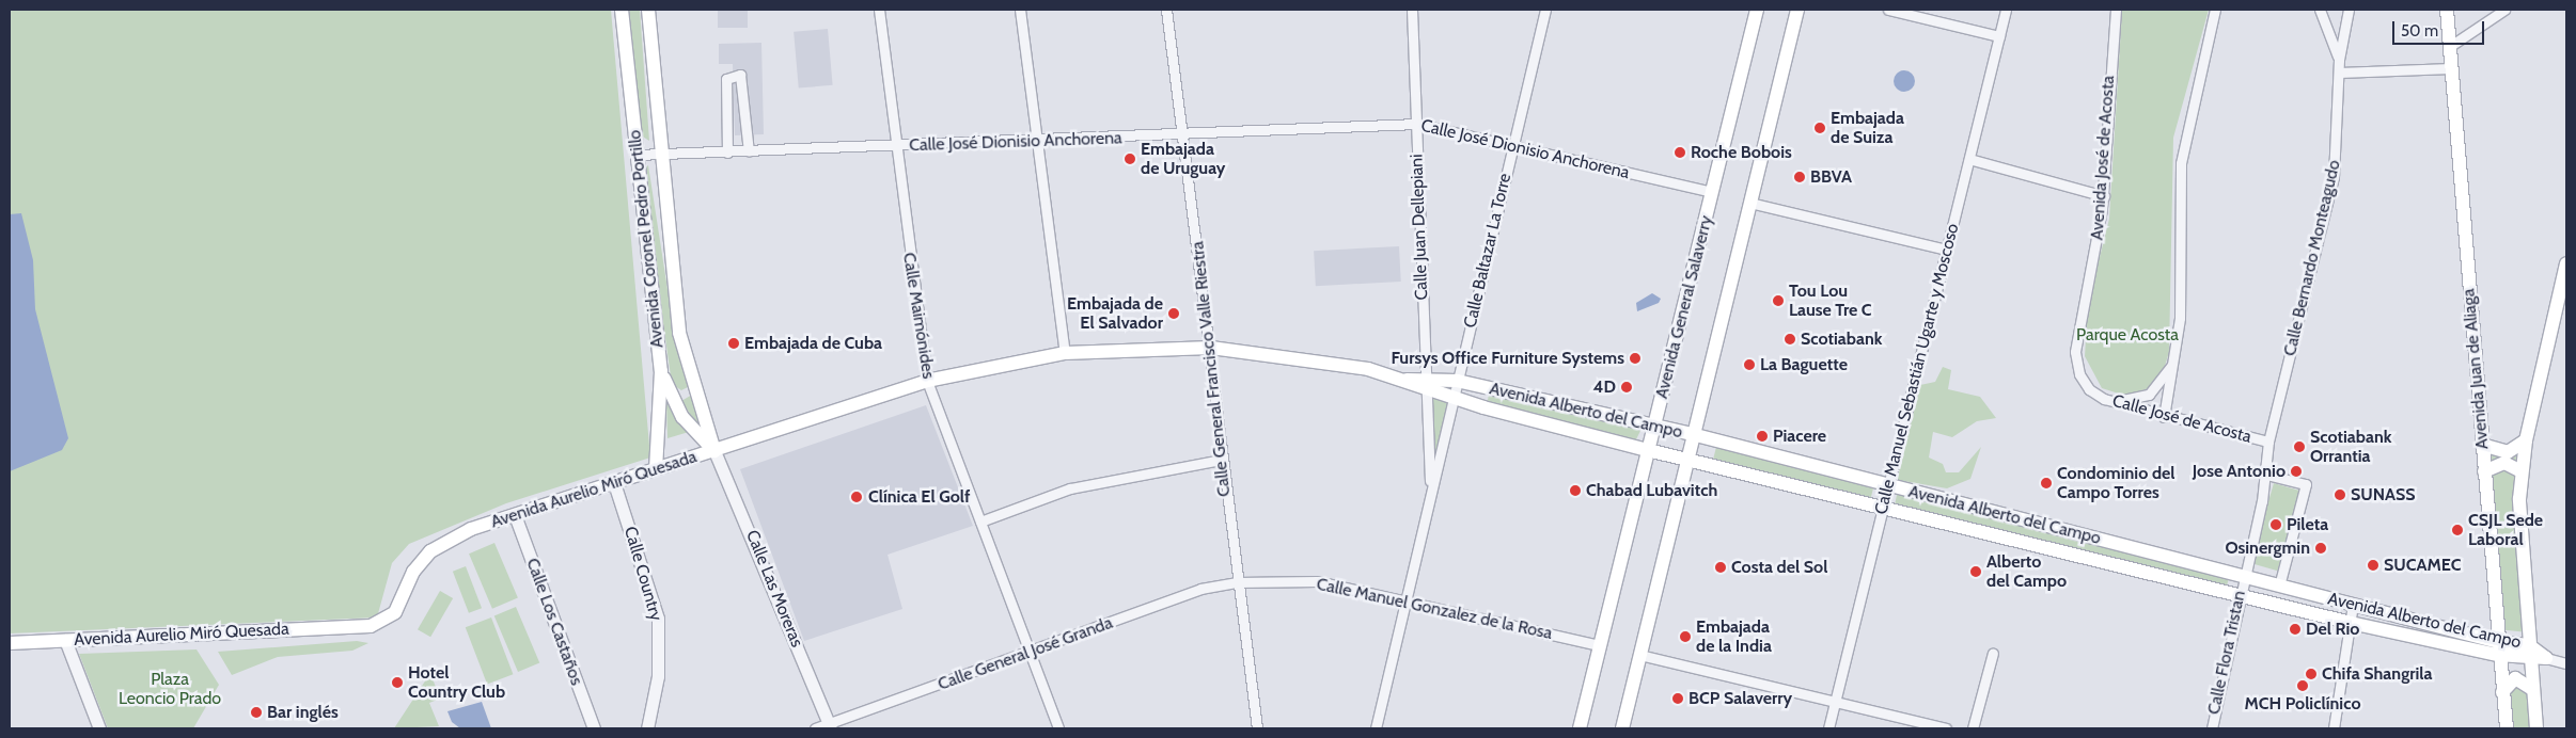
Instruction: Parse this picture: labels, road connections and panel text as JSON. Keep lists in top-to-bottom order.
{
  "streets": {
    "main road": [
      "Avenida Coronel Pedro Portillo",
      "Avenida General Salaverry",
      "Avenida Juan de Aliaga",
      "Avenida Alberto del Campo",
      "Avenida Aurelio Miró Quesada"
    ],
    "street": [
      "Calle José Dionisio Anchorena",
      "Avenida José de Acosta",
      "Calle Juan Dellepiani",
      "Calle Baltazar La Torre",
      "Calle Bernardo Monteagudo",
      "Calle Maimónides",
      "Calle General Francisco Valle Riestra",
      "Calle Manuel Sebastián Ugarte y Moscoso",
      "Calle José de Acosta",
      "Calle Country",
      "Calle Las Moreras",
      "Calle Manuel Gonzalez de la Rosa",
      "Calle Los Castaños",
      "Calle Flora Tristan",
      "Calle General José Granda"
    ]
  },
  "crossings": [
    ["Calle José Dionisio Anchorena", "Calle Juan Dellepiani"],
    ["Calle José Dionisio Anchorena", "Avenida Coronel Pedro Portillo"],
    ["Calle José Dionisio Anchorena", "Calle Baltazar La Torre"],
    ["Calle José Dionisio Anchorena", "Avenida General Salaverry"],
    ["Calle José Dionisio Anchorena", "Calle Maimónides"],
    ["Calle José Dionisio Anchorena", "Calle General Francisco Valle Riestra"],
    ["Avenida José de Acosta", "Calle José de Acosta"],
    ["Calle Juan Dellepiani", "Calle Baltazar La Torre"],
    ["Calle Juan Dellepiani", "Avenida Alberto del Campo"],
    ["Avenida Coronel Pedro Portillo", "Avenida Aurelio Miró Quesada"],
    ["Avenida Coronel Pedro Portillo", "Calle Las Moreras"],
    ["Calle Baltazar La Torre", "Avenida Alberto del Campo"],
    ["Calle Baltazar La Torre", "Calle Manuel Gonzalez de la Rosa"],
    ["Calle Bernardo Monteagudo", "Avenida Alberto del Campo"],
    ["Calle Bernardo Monteagudo", "Calle José de Acosta"],
    ["Calle Bernardo Monteagudo", "Calle Flora Tristan"],
    ["Avenida General Salaverry", "Avenida Alberto del Campo"],
    ["Avenida General Salaverry", "Calle Manuel Gonzalez de la Rosa"],
    ["Calle Maimónides", "Avenida Aurelio Miró Quesada"],
    ["Calle Maimónides", "Calle General José Granda"],
    ["Calle General Francisco Valle Riestra", "Avenida Alberto del Campo"],
    ["Calle General Francisco Valle Riestra", "Avenida Aurelio Miró Quesada"],
    ["Calle General Francisco Valle Riestra", "Calle Manuel Gonzalez de la Rosa"],
    ["Calle General Francisco Valle Riestra", "Calle General José Granda"],
    ["Calle Manuel Sebastián Ugarte y Moscoso", "Avenida Alberto del Campo"],
    ["Avenida Juan de Aliaga", "Avenida Alberto del Campo"],
    ["Avenida Alberto del Campo", "Avenida Aurelio Miró Quesada"],
    ["Avenida Alberto del Campo", "Calle Flora Tristan"],
    ["Avenida Aurelio Miró Quesada", "Calle Country"],
    ["Avenida Aurelio Miró Quesada", "Calle Las Moreras"],
    ["Avenida Aurelio Miró Quesada", "Calle Los Castaños"],
    ["Calle Las Moreras", "Calle General José Granda"],
    ["Calle Manuel Gonzalez de la Rosa", "Calle General José Granda"]
  ],
  "parks": ["Parque Acosta", "Plaza Leoncio Prado"],
  "places": [
    "Embajada de Suiza",
    "Roche Bobois",
    "Embajada de Uruguay",
    "BBVA",
    "Tou Lou Lause Tre C",
    "Embajada de El Salvador",
    "Scotiabank",
    "Embajada de Cuba",
    "Fursys Office Furniture Systems",
    "La Baguette",
    "4D",
    "Piacere",
    "Scotiabank Orrantia",
    "Jose Antonio",
    "Condominio del Campo Torres",
    "Chabad Lubavitch",
    "SUNASS",
    "Clínica El Golf",
    "Pileta",
    "CSJL Sede Laboral",
    "Osinergmin",
    "SUCAMEC",
    "Costa del Sol",
    "Alberto del Campo",
    "Del Rio",
    "Embajada de la India",
    "Chifa Shangrila",
    "Hotel Country Club",
    "MCH Policlínico",
    "BCP Salaverry",
    "Bar inglés"
  ],
  "scale_bar": "50 m"
}
